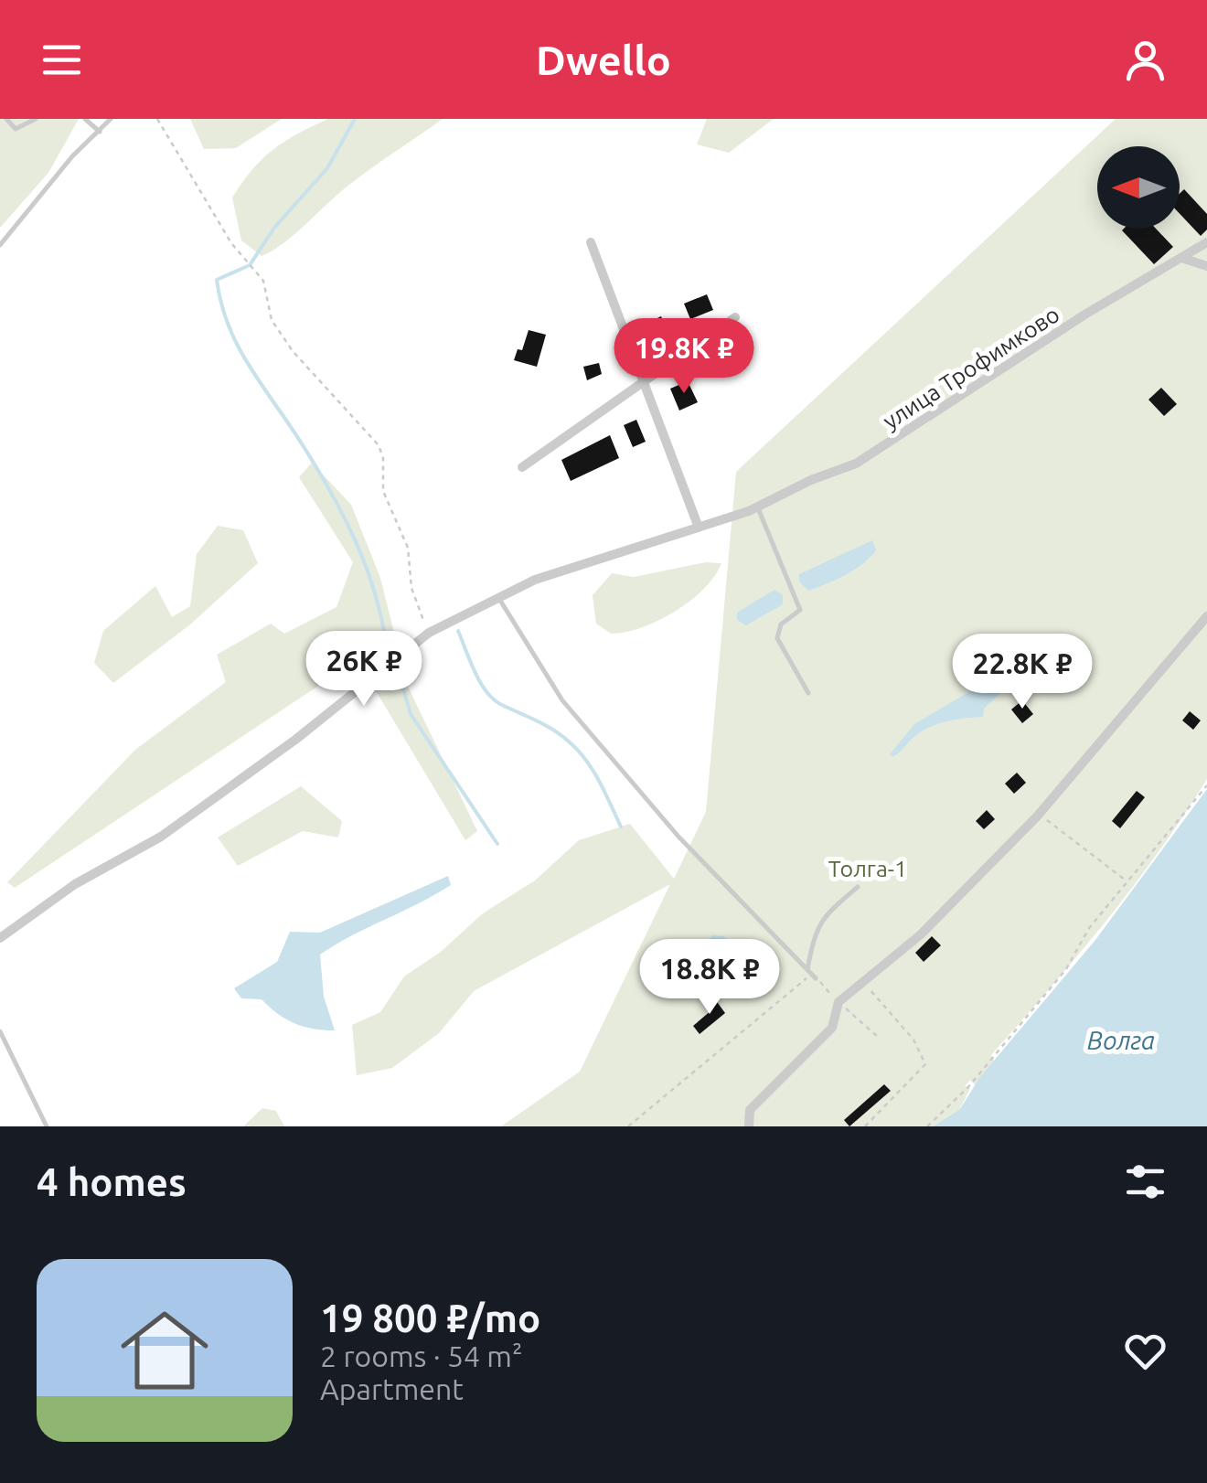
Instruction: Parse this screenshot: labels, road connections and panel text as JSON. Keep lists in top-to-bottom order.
{
  "streets": {
    "street": ["улица Трофимково"]
  },
  "water": ["Волга"],
  "parks": ["Толга-1"],
  "north": "left",
  "page": {
    "header": "Dwello",
    "price": [
      "19.8K ₽",
      "26K ₽",
      "22.8K ₽",
      "18.8K ₽"
    ],
    "heading": "4 homes",
    "list": [
      {
        "name": "19 800 ₽/mo",
        "note": "2 rooms · 54 m² · Apartment"
      }
    ]
  }
}
